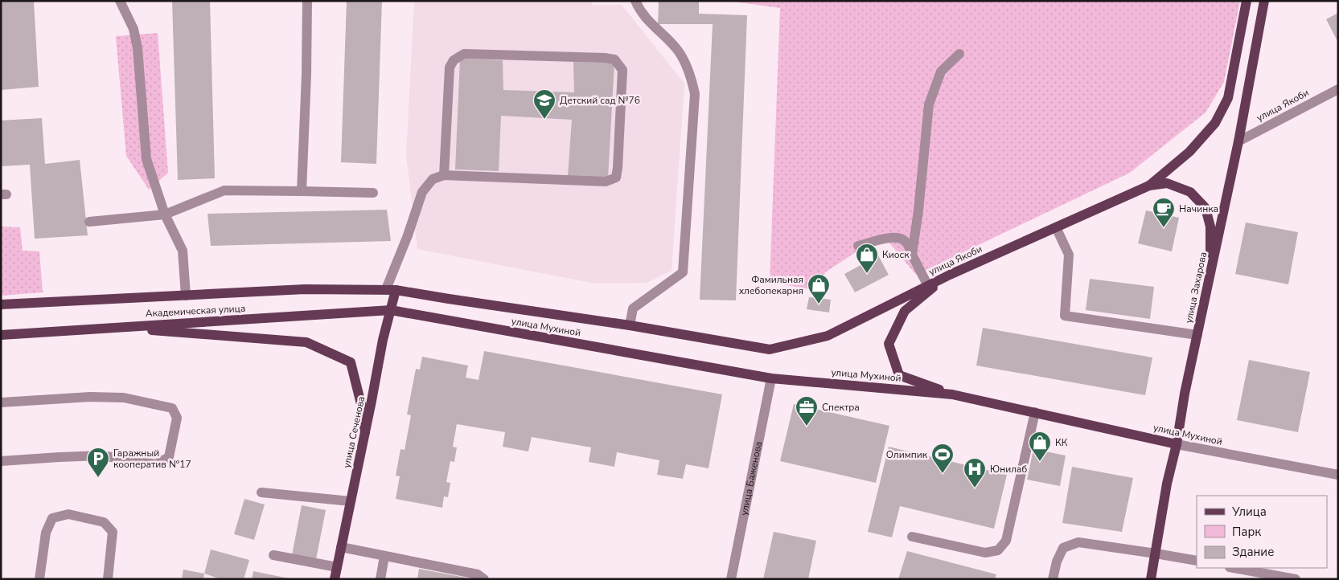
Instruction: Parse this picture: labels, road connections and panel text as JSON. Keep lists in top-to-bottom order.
{
  "streets": {
    "main road": [
      "улица Якоби",
      "улица Захарова",
      "Академическая улица",
      "улица Мухиной",
      "улица Сеченова"
    ],
    "street": ["улица Баженова"]
  },
  "crossings": [
    ["улица Якоби", "улица Захарова"],
    ["улица Якоби", "улица Мухиной"],
    ["улица Захарова", "улица Мухиной"],
    ["Академическая улица", "улица Мухиной"],
    ["Академическая улица", "улица Сеченова"],
    ["улица Мухиной", "улица Сеченова"],
    ["улица Мухиной", "улица Баженова"]
  ],
  "places": {
    "school or university": ["Детский сад №76"],
    "cafe": ["Начинка"],
    "shop": ["Киоск", "Фамильная хлебопекарня", "КК"],
    "office": ["Спектра"],
    "sports": ["Олимпик"],
    "parking": ["Гаражный кооператив N°17"],
    "hospital": ["Юнилаб"]
  },
  "legend": ["Улица", "Парк", "Здание"]
}
